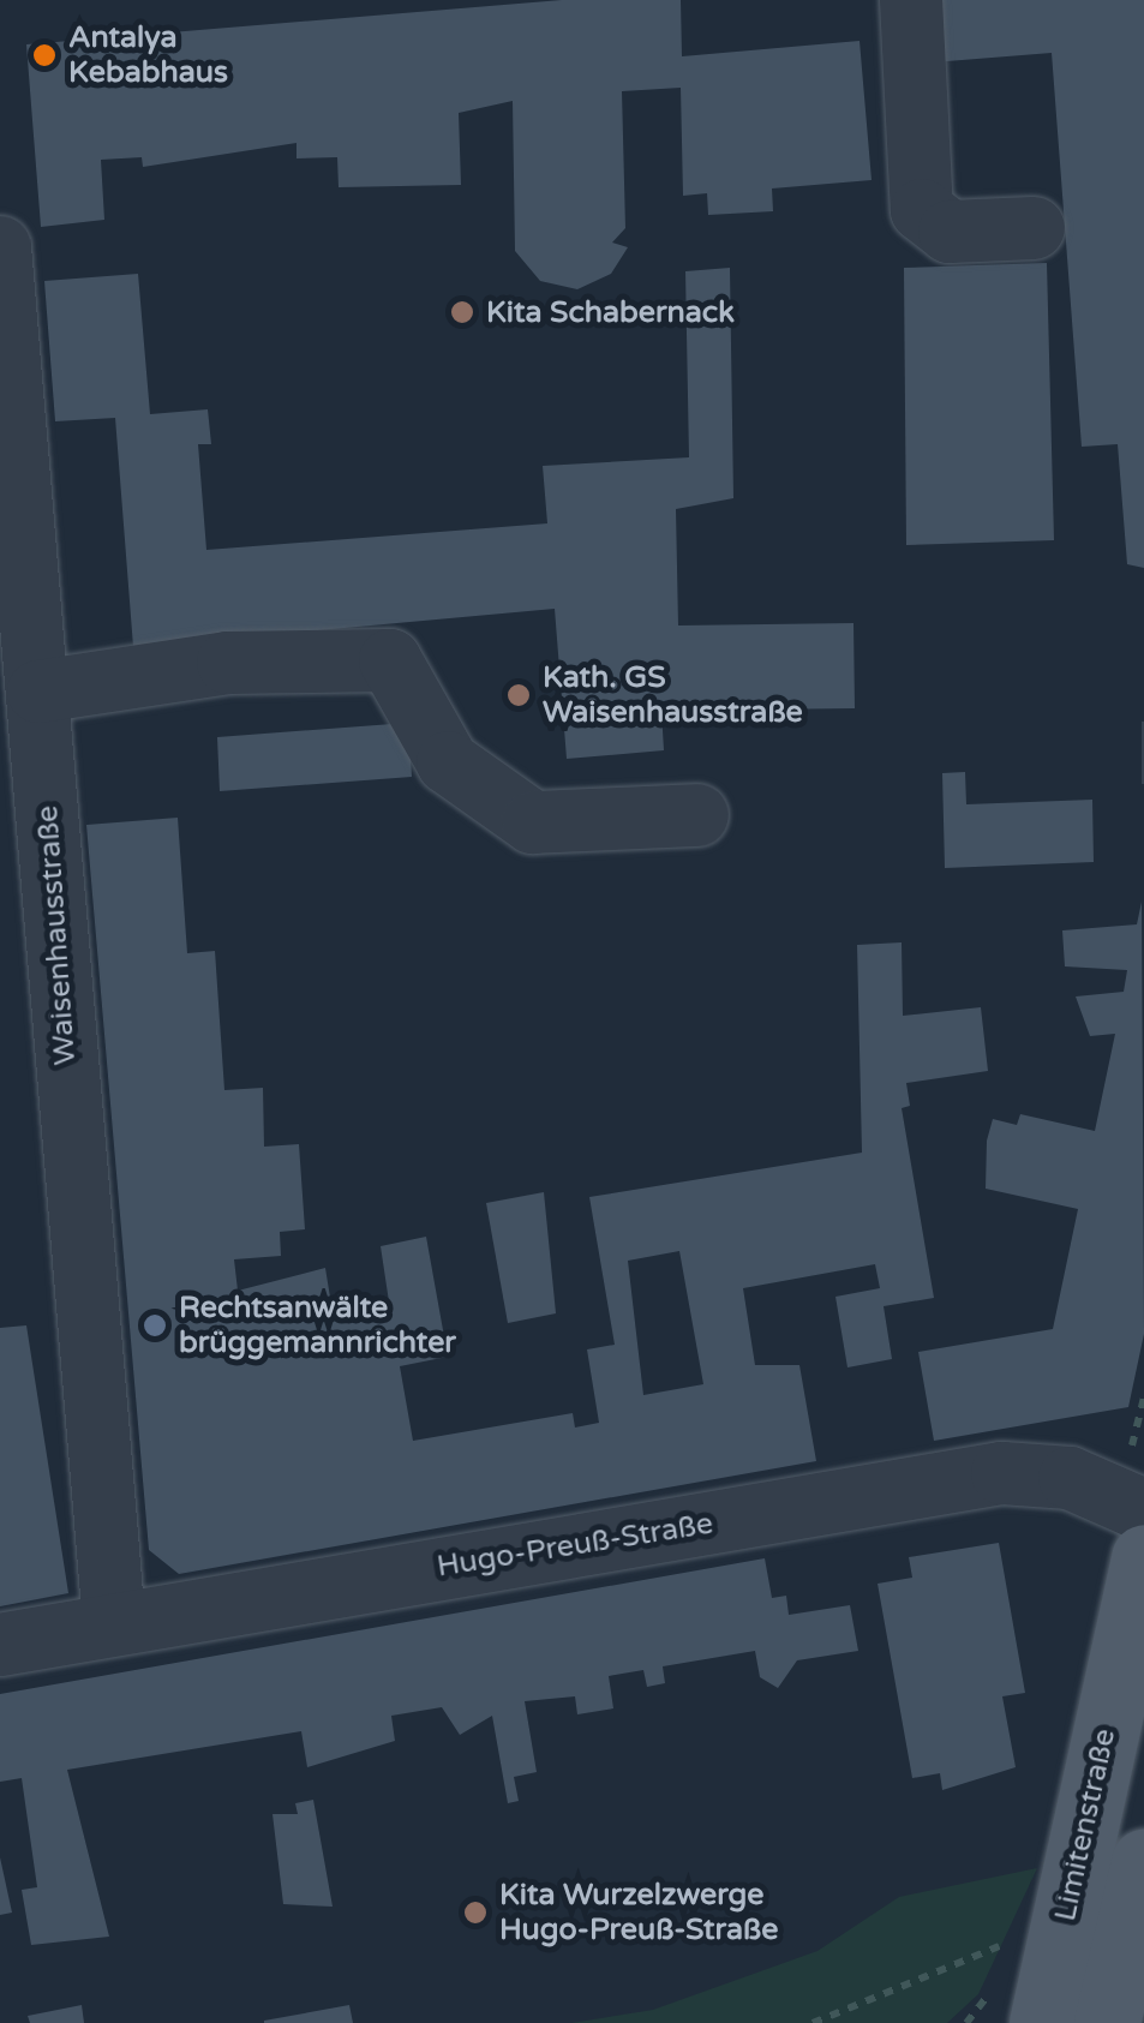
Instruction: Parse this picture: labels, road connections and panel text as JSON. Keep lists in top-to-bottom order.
{
  "streets": {
    "main road": ["Limitenstraße"],
    "street": ["Waisenhausstraße", "Hugo-Preuß-Straße"]
  },
  "crossings": [
    ["Waisenhausstraße", "Hugo-Preuß-Straße"]
  ],
  "places": [
    "Antalya Kebabhaus",
    "Kita Schabernack",
    "Kath. GS Waisenhausstraße",
    "Rechtsanwälte brüggemannrichter",
    "Kita Wurzelzwerge Hugo-Preuß-Straße"
  ]
}
